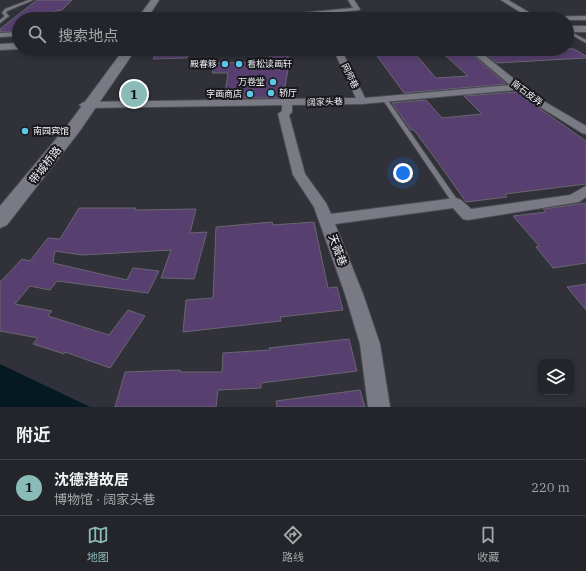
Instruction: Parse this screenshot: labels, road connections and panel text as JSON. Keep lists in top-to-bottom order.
{
  "streets": {
    "main road": ["带城桥路"],
    "street": [
      "网师巷",
      "南石皮弄",
      "阔家头巷",
      "天薇巷"
    ]
  },
  "crossings": [
    ["网师巷", "阔家头巷"],
    ["南石皮弄", "阔家头巷"],
    ["阔家头巷", "带城桥路"],
    ["阔家头巷", "天薇巷"]
  ],
  "places": [
    "殿春簃",
    "看松读画轩",
    "万卷堂",
    "轿厅",
    "字画商店",
    "南园宾馆"
  ],
  "page": {
    "search": "搜索地点",
    "pins": "1",
    "heading": "附近",
    "list": [
      {
        "mark": "1",
        "name": "沈德潜故居",
        "note": "博物馆 · 阔家头巷",
        "value": "220 m"
      }
    ],
    "nav": ["地图", "路线", "收藏"]
  }
}
